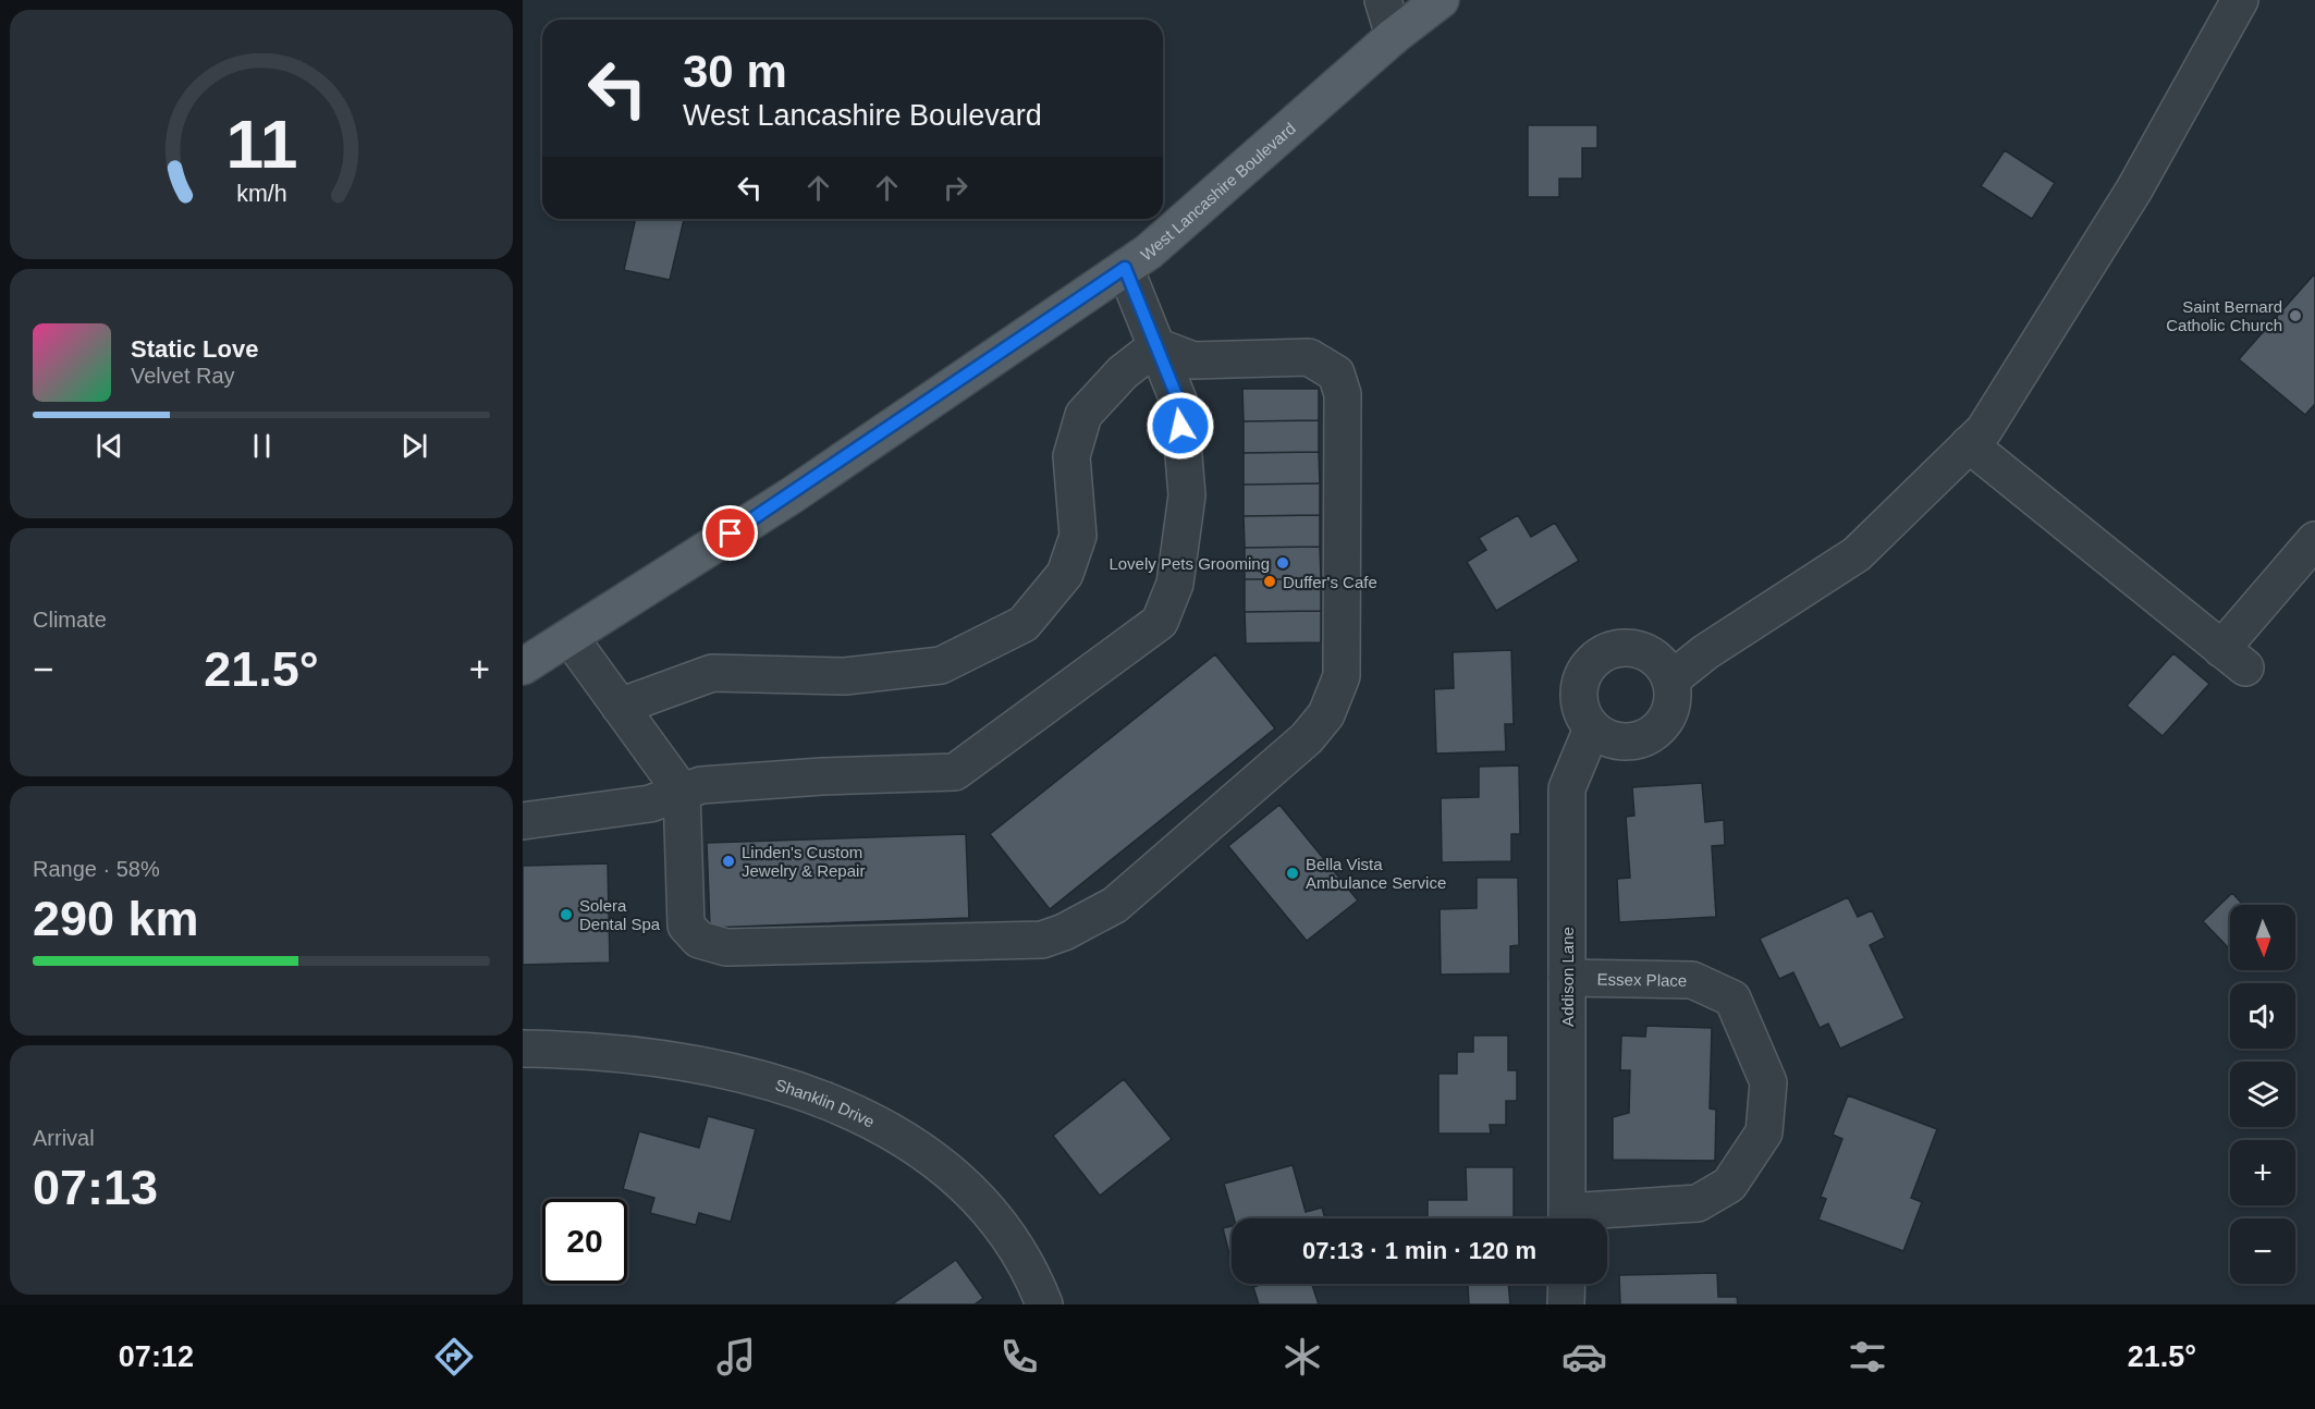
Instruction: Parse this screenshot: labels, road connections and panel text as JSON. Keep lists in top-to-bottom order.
{
  "streets": {
    "main road": ["West Lancashire Boulevard"],
    "street": ["Addison Lane", "Essex Place", "Shanklin Drive"]
  },
  "crossings": [
    ["Addison Lane", "Essex Place"]
  ],
  "places": [
    "Saint Bernard Catholic Church",
    "Lovely Pets Grooming",
    "Duffer's Cafe",
    "Linden's Custom Jewelry & Repair",
    "Bella Vista Ambulance Service",
    "Solera Dental Spa"
  ],
  "north": "bottom",
  "page": {
    "turn": ["30 m", "West Lancashire Boulevard"],
    "song": ["Static Love", "Velvet Ray"],
    "tile": [
      "Climate",
      ["Range · 58%", "290 km"],
      ["Arrival", "07:13"]
    ],
    "heat": ["−", "21.5°", "+"],
    "map_buttons": ["+", "−"],
    "limit": "20",
    "trip": "07:13 · 1 min · 120 m",
    "tabs": ["07:12", "21.5°"],
    "gauge": ["11", "km/h"]
  }
}
